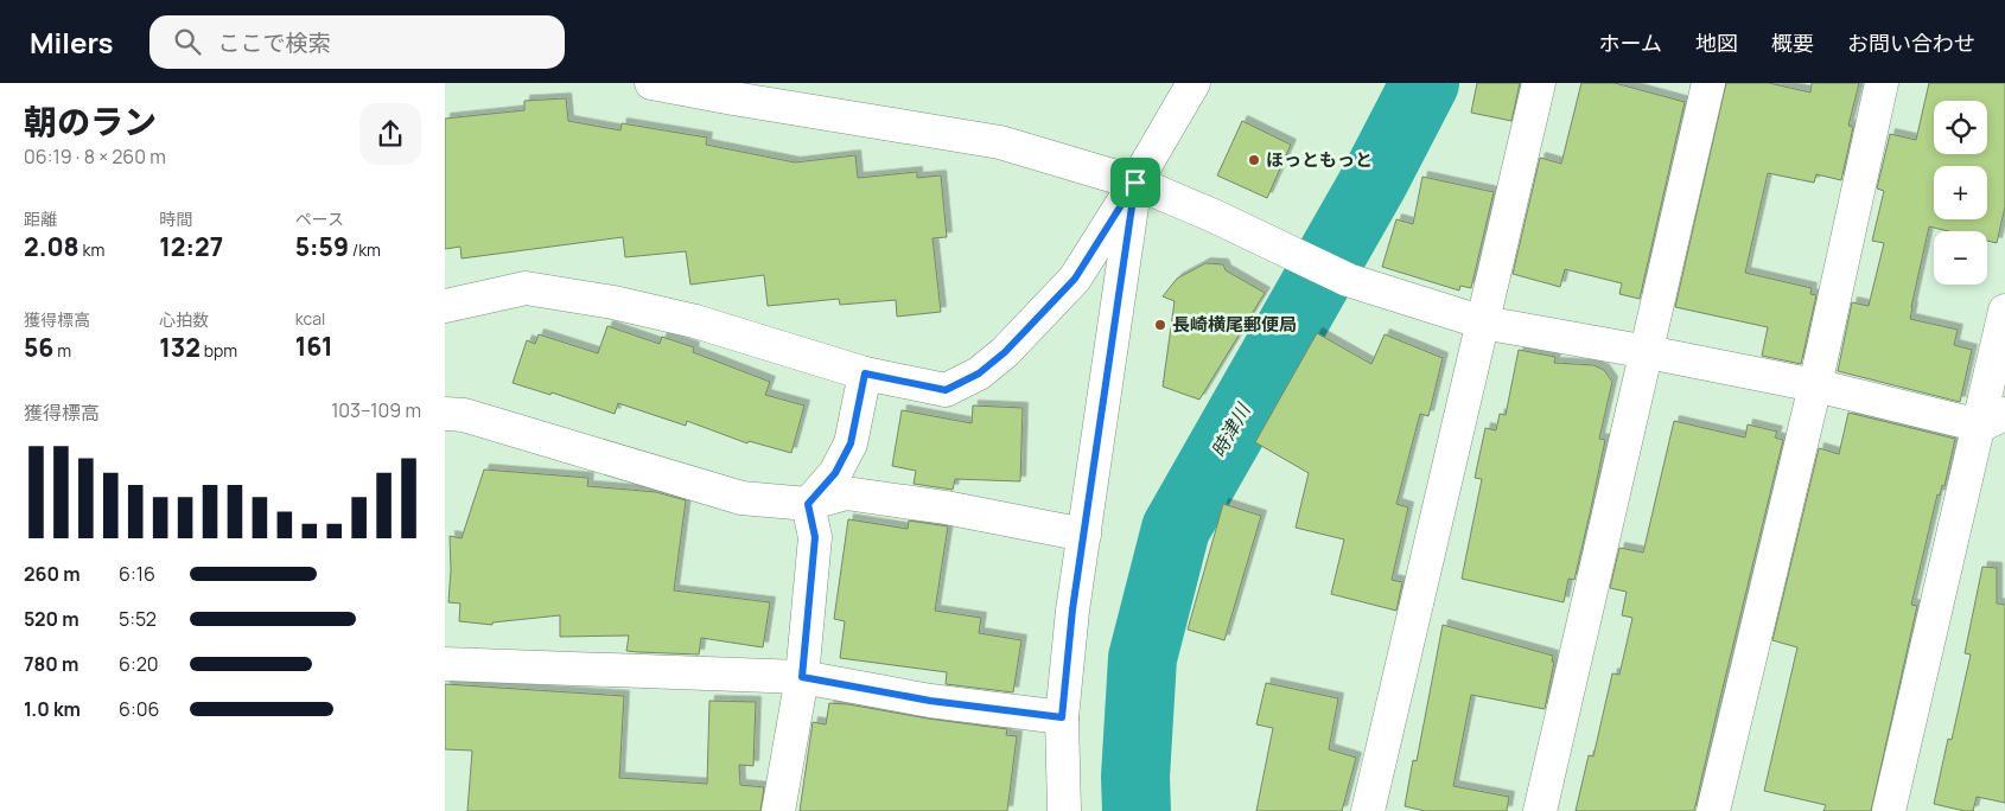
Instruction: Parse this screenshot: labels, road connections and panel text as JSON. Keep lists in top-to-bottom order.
{
  "water": ["時津川"],
  "places": ["ほっともっと", "長崎横尾郵便局"],
  "page": {
    "header": "Milers",
    "search": "ここで検索",
    "nav": [
      "ホーム",
      "地図",
      "概要",
      "お問い合わせ"
    ],
    "heading": ["朝のラン", "06:19 · 8 × 260 m"],
    "map_buttons": ["+", "−"],
    "stats": [
      ["距離", "2.08 km"],
      ["時間", "12:27"],
      ["ペース", "5:59 /km"],
      ["獲得標高", "56 m"],
      ["心拍数", "132 bpm"],
      ["kcal", "161"]
    ],
    "chart": ["獲得標高", "103–109 m"],
    "list": [
      {
        "name": "260 m",
        "note": "6:16"
      },
      {
        "name": "520 m",
        "note": "5:52"
      },
      {
        "name": "780 m",
        "note": "6:20"
      },
      {
        "name": "1.0 km",
        "note": "6:06"
      }
    ]
  }
}
